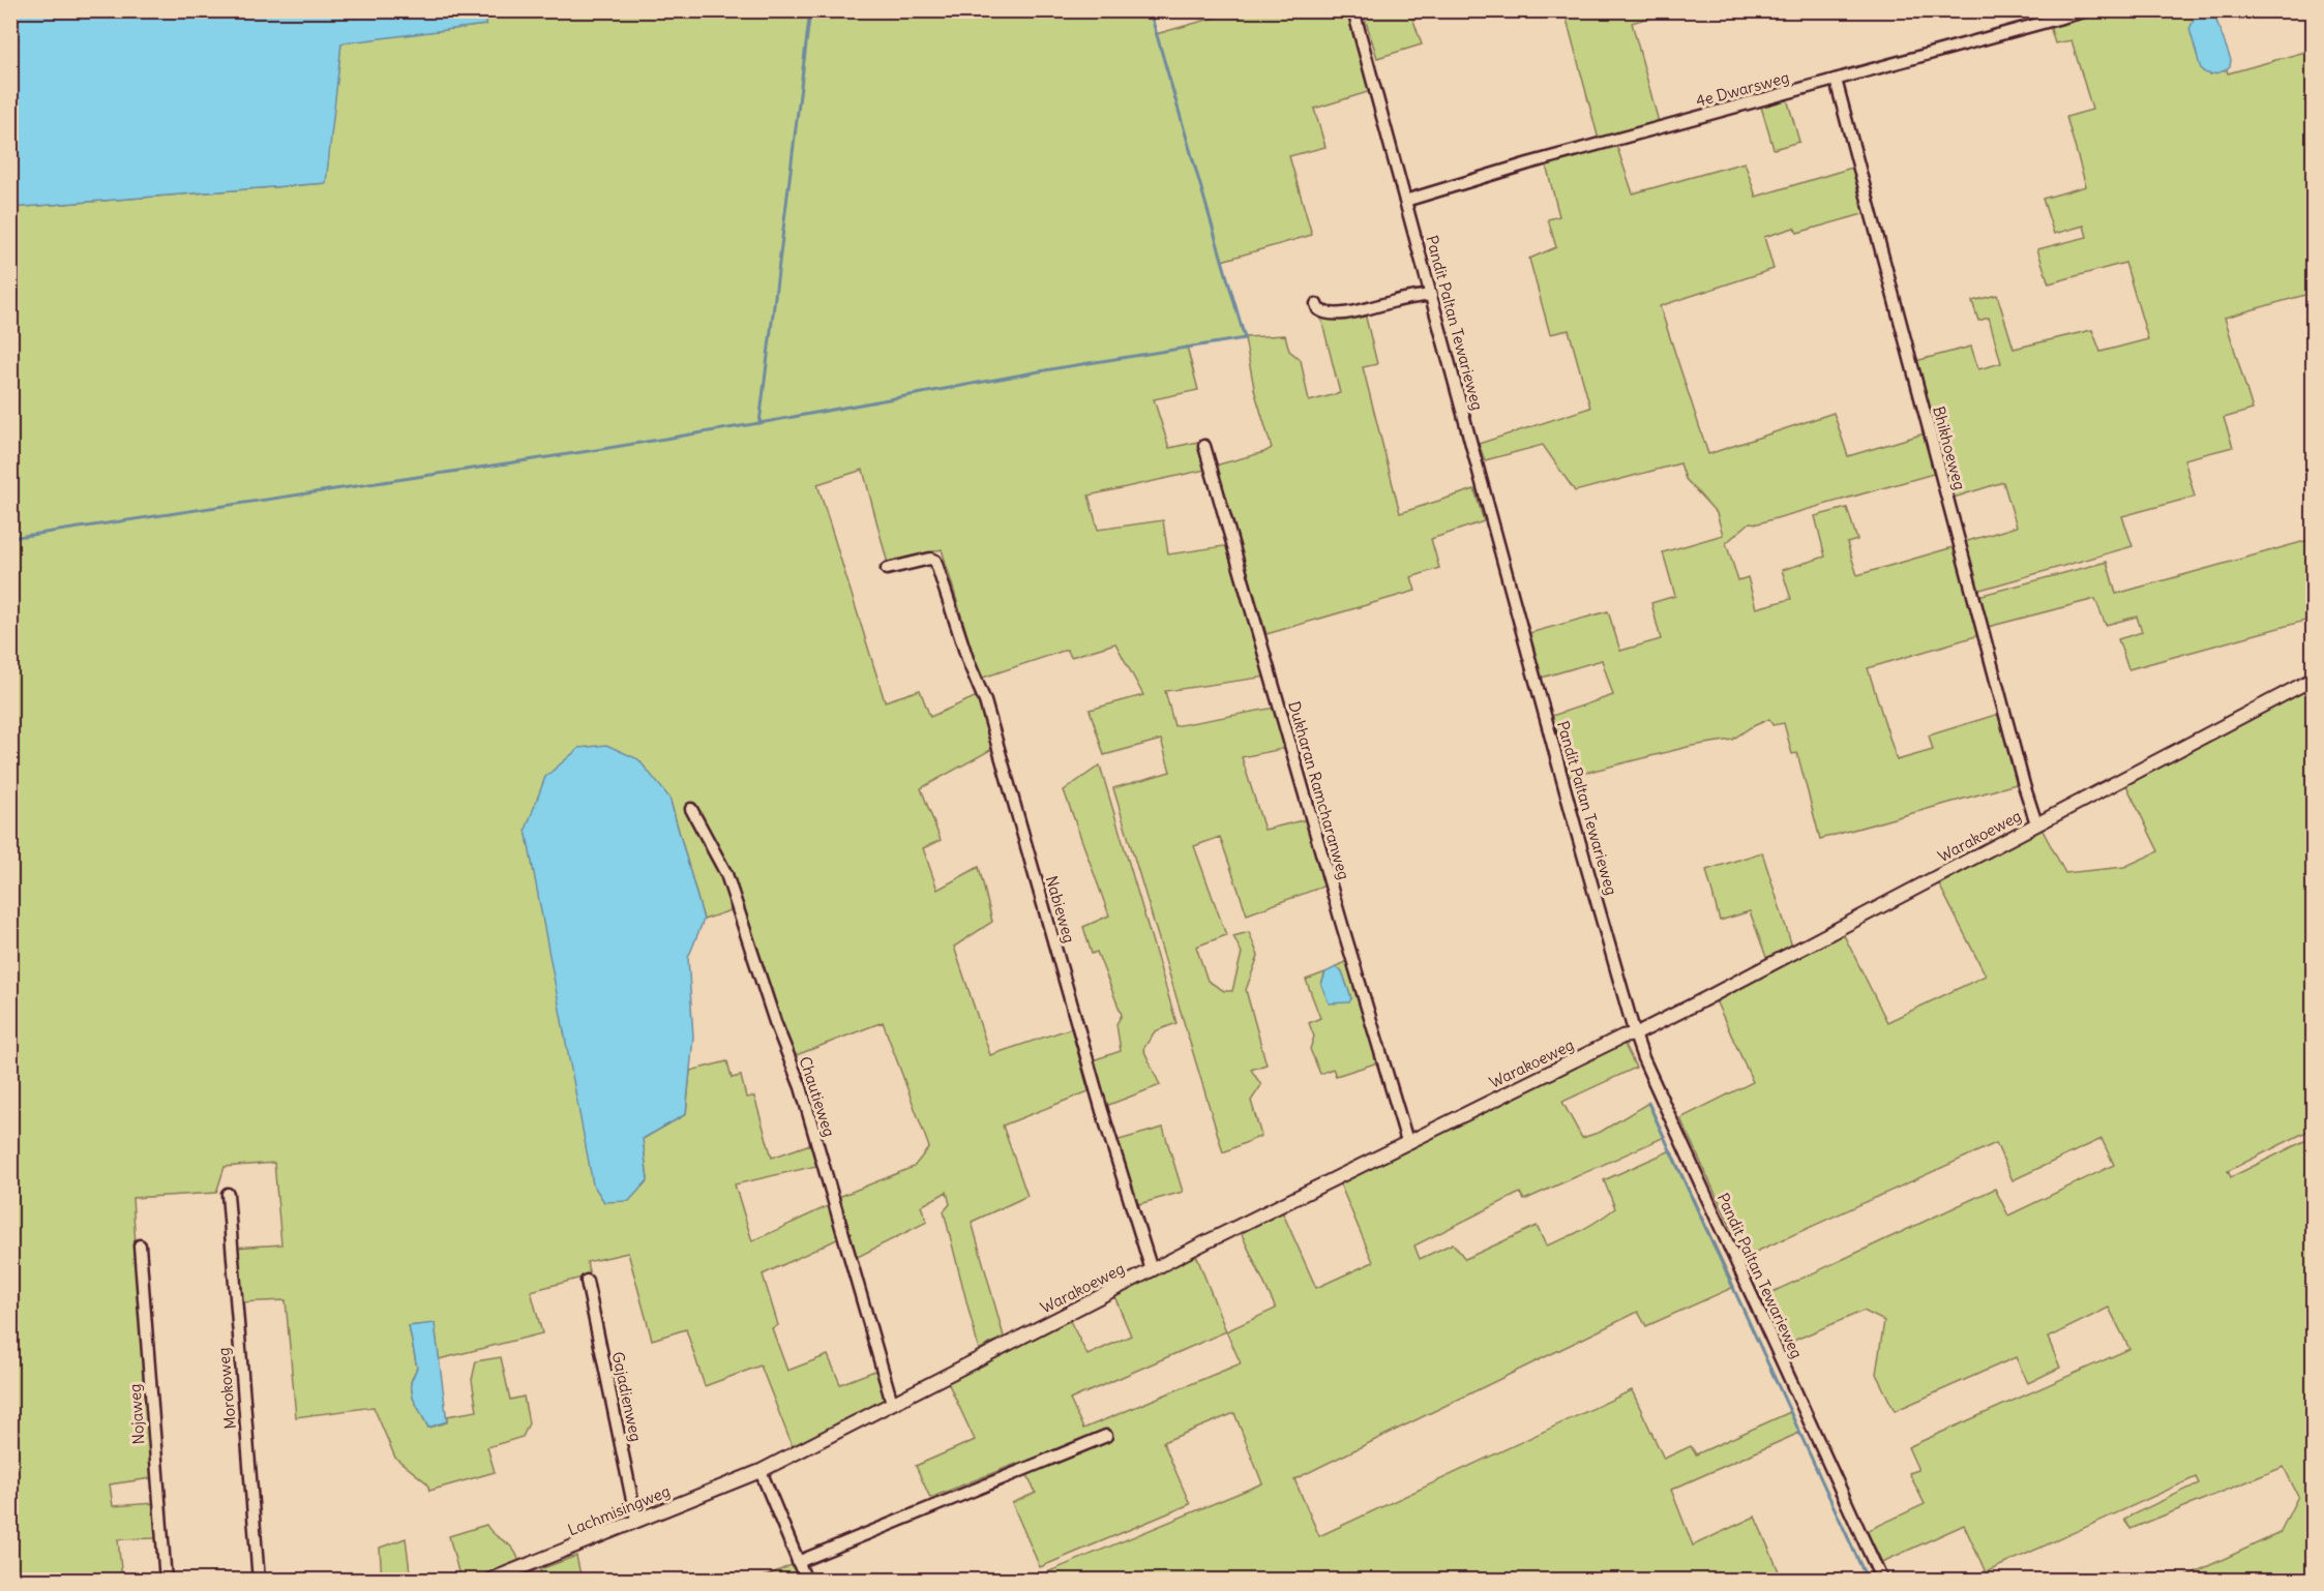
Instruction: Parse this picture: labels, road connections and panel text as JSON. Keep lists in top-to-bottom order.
{
  "streets": {
    "street": [
      "4e Dwarsweg",
      "Pandit Paltan Tewarieweg",
      "Bhikhoeweg",
      "Dukharan Ramcharanweg",
      "Warakoeweg",
      "Nabieweg",
      "Chautieweg",
      "Morokoweg",
      "Gajadienweg",
      "Nojaweg",
      "Lachmisingweg"
    ]
  },
  "crossings": [
    ["4e Dwarsweg", "Pandit Paltan Tewarieweg"],
    ["4e Dwarsweg", "Bhikhoeweg"],
    ["Pandit Paltan Tewarieweg", "Warakoeweg"],
    ["Bhikhoeweg", "Warakoeweg"],
    ["Dukharan Ramcharanweg", "Warakoeweg"],
    ["Warakoeweg", "Nabieweg"],
    ["Warakoeweg", "Chautieweg"],
    ["Warakoeweg", "Lachmisingweg"],
    ["Gajadienweg", "Lachmisingweg"]
  ]
}
